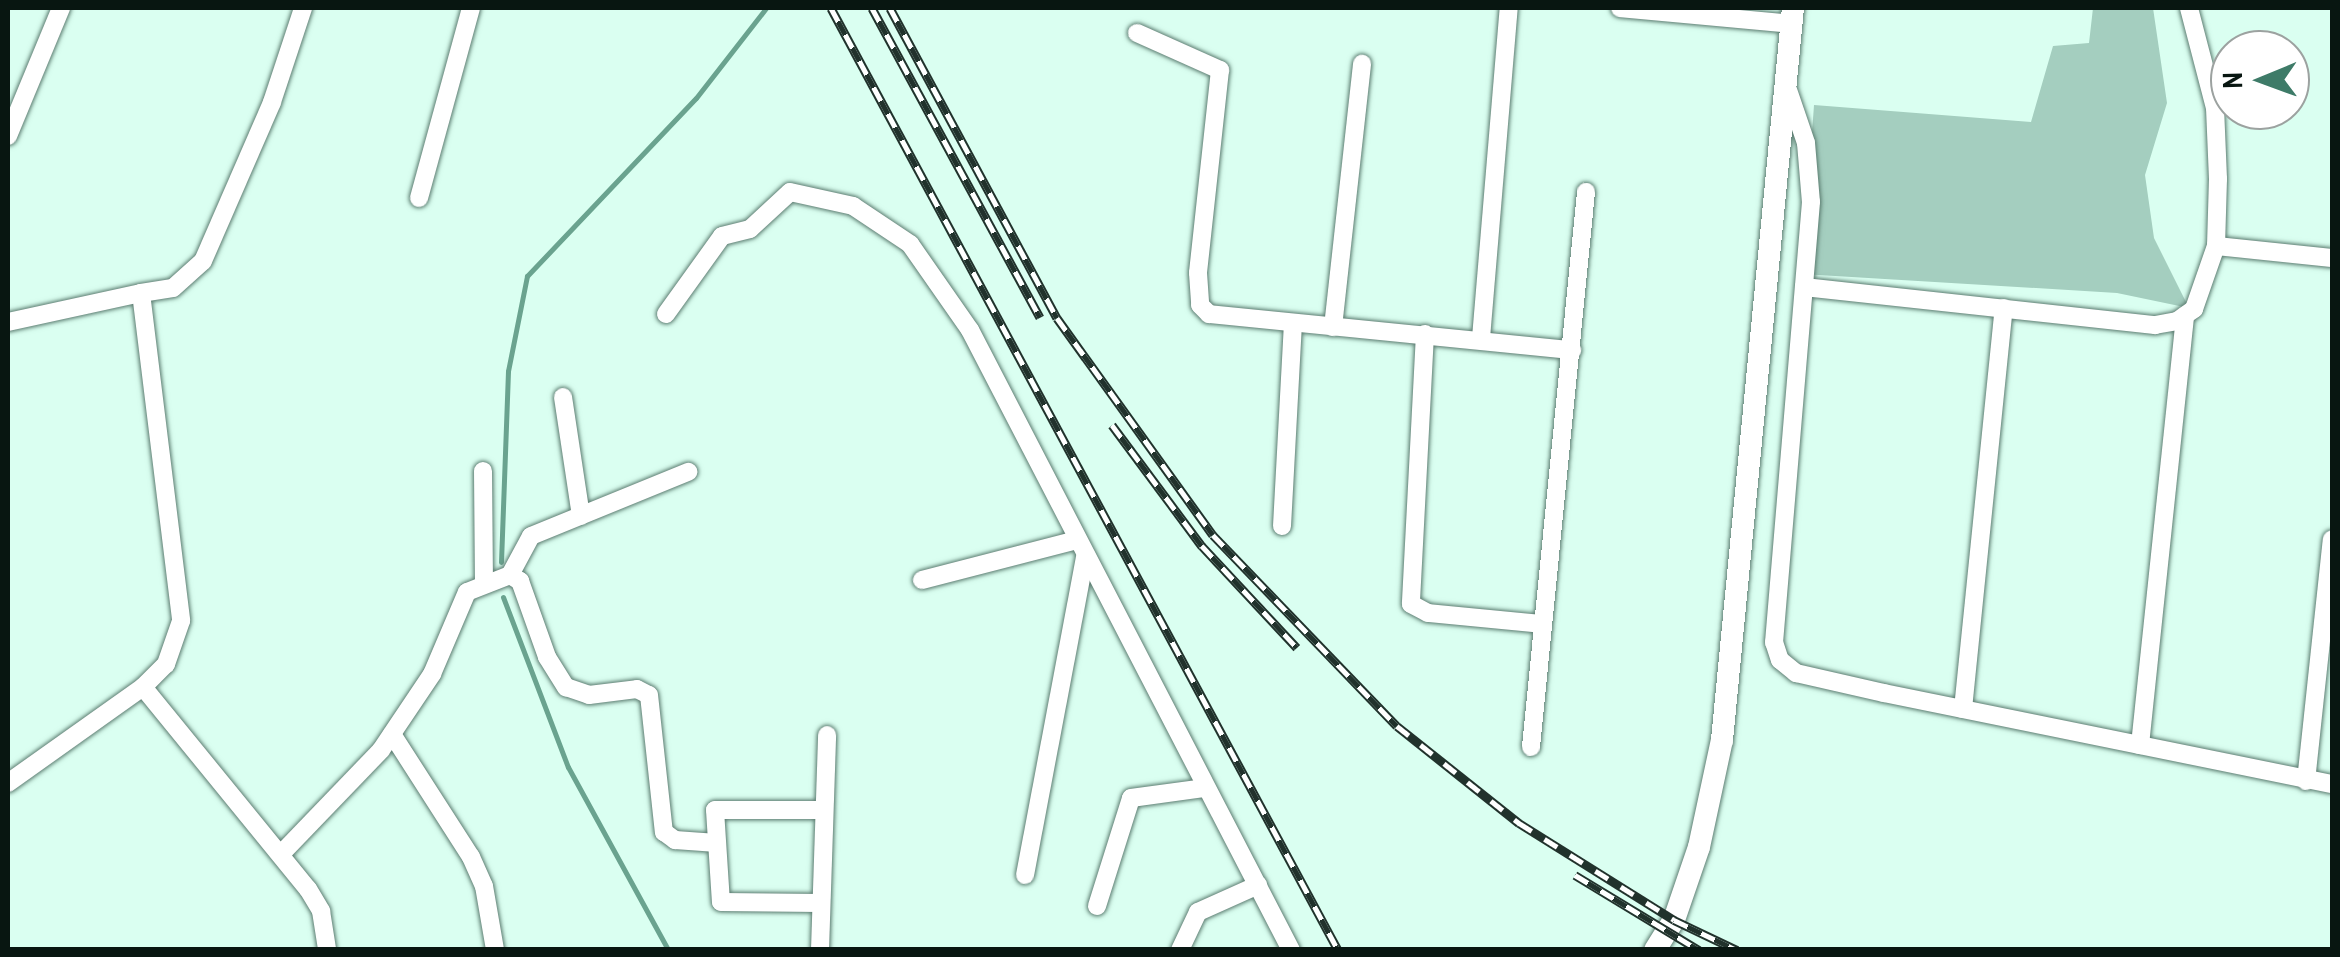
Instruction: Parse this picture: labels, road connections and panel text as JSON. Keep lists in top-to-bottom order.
{
  "north": "left"
}
